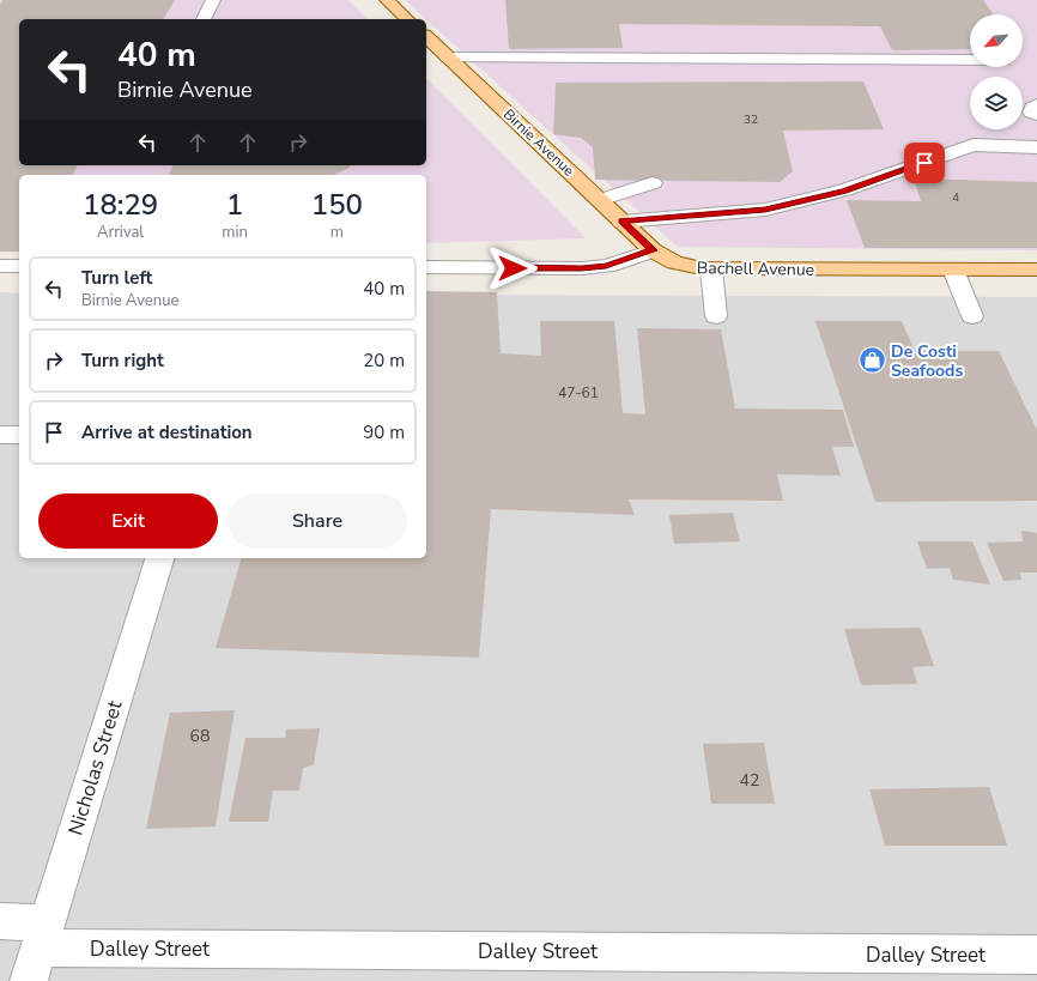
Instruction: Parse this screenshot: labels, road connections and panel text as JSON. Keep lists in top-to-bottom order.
{
  "streets": {
    "main road": ["Birnie Avenue", "Bachell Avenue"],
    "street": ["Nicholas Street", "Dalley Street"]
  },
  "crossings": [
    ["Birnie Avenue", "Bachell Avenue"],
    ["Nicholas Street", "Dalley Street"]
  ],
  "places": {
    "shop": ["De Costi Seafoods"]
  },
  "house_numbers": [
    "32",
    "4",
    "47-61",
    "68",
    "42"
  ],
  "north": "bottom left",
  "page": {
    "turn": ["40 m", "Birnie Avenue"],
    "eta": [
      "18:29",
      "Arrival",
      "1",
      "min",
      "150",
      "m"
    ],
    "list": [
      {
        "name": "Turn left",
        "note": "Birnie Avenue",
        "value": "40 m"
      },
      {
        "name": "Turn right",
        "value": "20 m"
      },
      {
        "name": "Arrive at destination",
        "value": "90 m"
      }
    ],
    "buttons": ["Exit", "Share"]
  }
}
